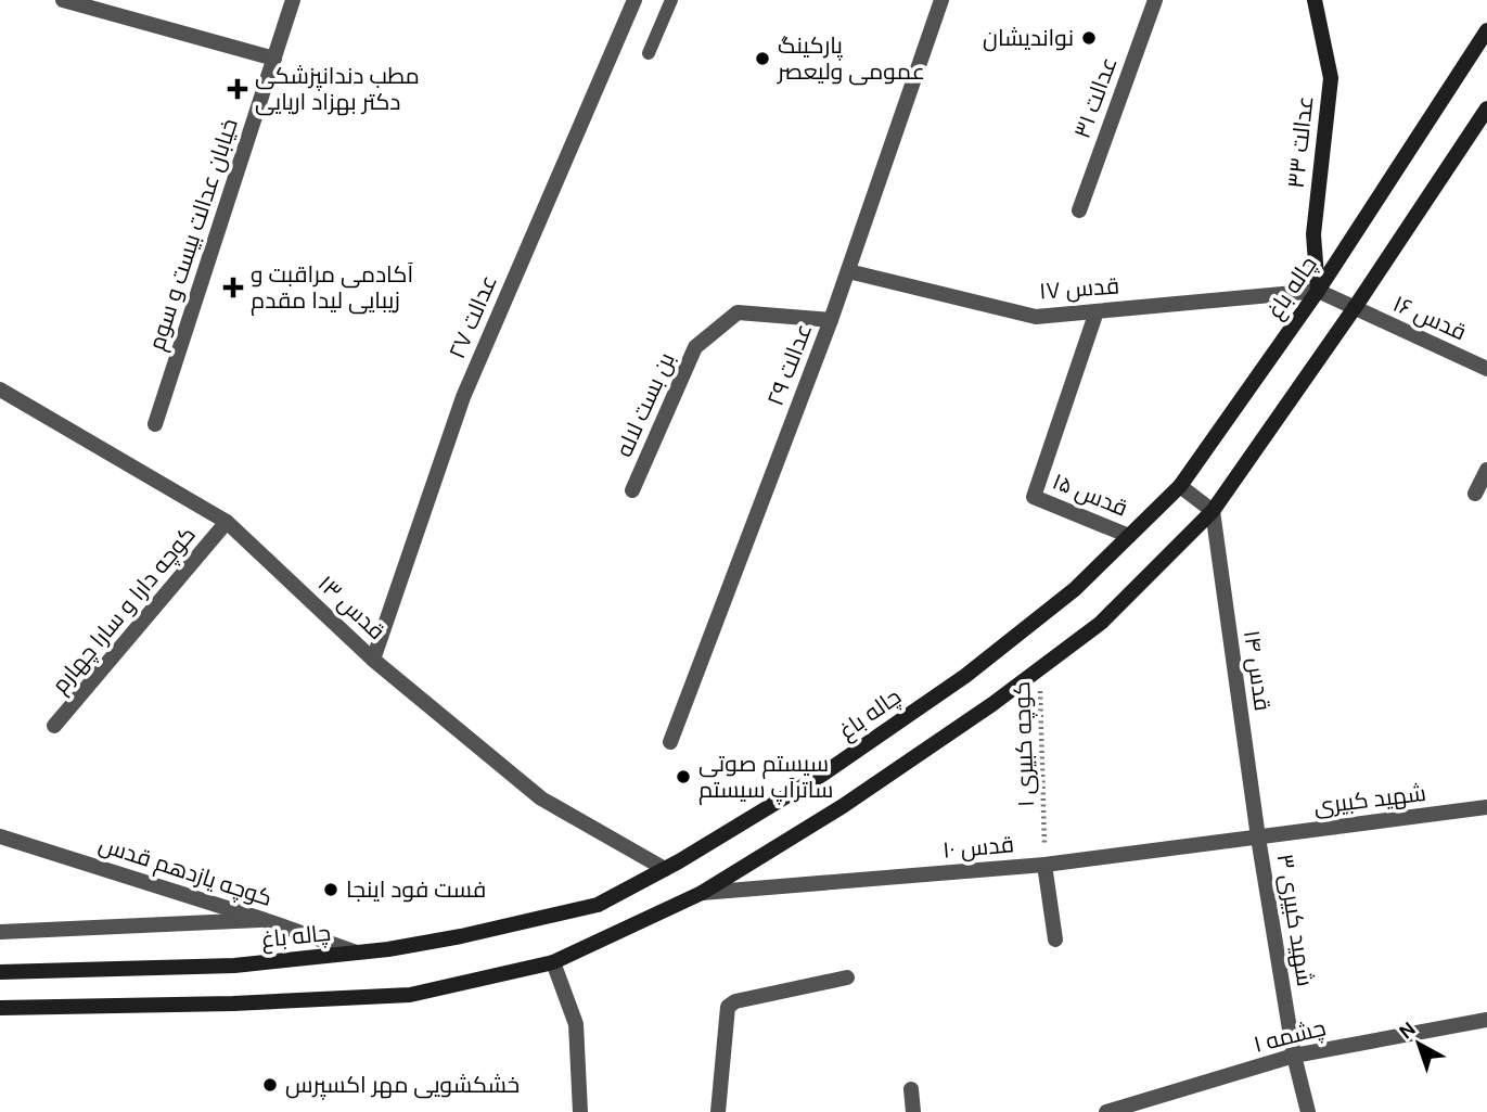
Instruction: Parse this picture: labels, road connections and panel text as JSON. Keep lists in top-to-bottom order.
{
  "streets": {
    "main road": ["عدالت ۳۳", "چاله باغ"],
    "street": [
      "عدالت ۳۱",
      "خیابان عدالت بیست و سوم",
      "قدس ۱۷",
      "عدالت ۲۷",
      "قدس ۱۶",
      "عدالت ۲۹",
      "بن بست لاله",
      "۱۵ قدس",
      "قدس ۱۳",
      "کوچه دارا و سارا چهارم",
      "قدس ۱۴",
      "شهید کبیری",
      "قدس ۱۰",
      "کوچه یازدهم قدس",
      "۳ شهید کبیری",
      "چشمه ۱"
    ],
    "path": ["کوچه کبیری ۱"]
  },
  "crossings": [
    ["عدالت ۳۳", "چاله باغ"],
    ["عدالت ۳۳", "قدس ۱۷"],
    ["عدالت ۳۳", "قدس ۱۶"],
    ["چاله باغ", "قدس ۱۷"],
    ["چاله باغ", "قدس ۱۶"],
    ["چاله باغ", "۱۵ قدس"],
    ["چاله باغ", "قدس ۱۳"],
    ["چاله باغ", "کوچه یازدهم قدس"],
    ["قدس ۱۷", "قدس ۱۶"],
    ["قدس ۱۷", "عدالت ۲۹"],
    ["قدس ۱۷", "۱۵ قدس"],
    ["عدالت ۲۷", "قدس ۱۳"],
    ["عدالت ۲۹", "بن بست لاله"],
    ["قدس ۱۳", "کوچه دارا و سارا چهارم"],
    ["قدس ۱۴", "شهید کبیری"],
    ["قدس ۱۴", "قدس ۱۰"],
    ["قدس ۱۴", "۳ شهید کبیری"],
    ["کوچه کبیری ۱", "قدس ۱۰"],
    ["شهید کبیری", "قدس ۱۰"],
    ["شهید کبیری", "۳ شهید کبیری"],
    ["قدس ۱۰", "۳ شهید کبیری"],
    ["۳ شهید کبیری", "چشمه ۱"]
  ],
  "places": {
    "other": [
      "نواندیشان",
      "پارکینگ عمومی ولیعصر",
      "سیستم صوتی ساترآپ سیستم",
      "فست فود اينجا",
      "خشکشویی مهر اکسپرس"
    ],
    "health": ["مطب دندانپزشکی دکتر بهزاد اریایی", "آکادمی مراقبت و زیبایی لیدا مقدم"]
  },
  "north": "top left"
}
